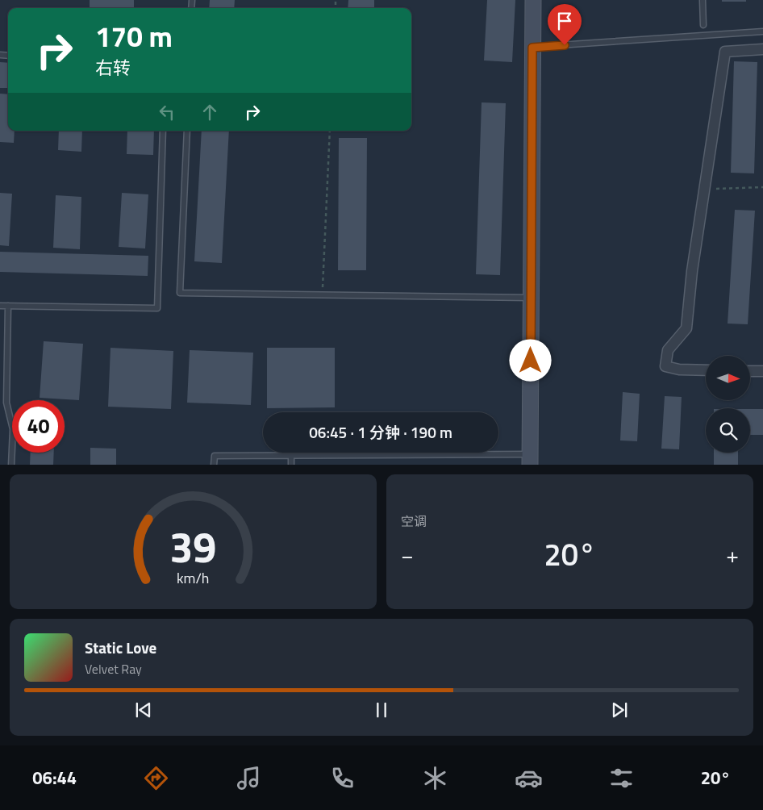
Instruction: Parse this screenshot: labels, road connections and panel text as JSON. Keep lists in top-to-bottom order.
{
  "north": "right",
  "page": {
    "turn": ["170 m", "右转"],
    "limit": "40",
    "trip": "06:45 · 1 分钟 · 190 m",
    "tile": "空调",
    "heat": ["−", "20°", "+"],
    "song": ["Static Love", "Velvet Ray"],
    "tabs": ["06:44", "20°"],
    "gauge": ["39", "km/h"]
  }
}
